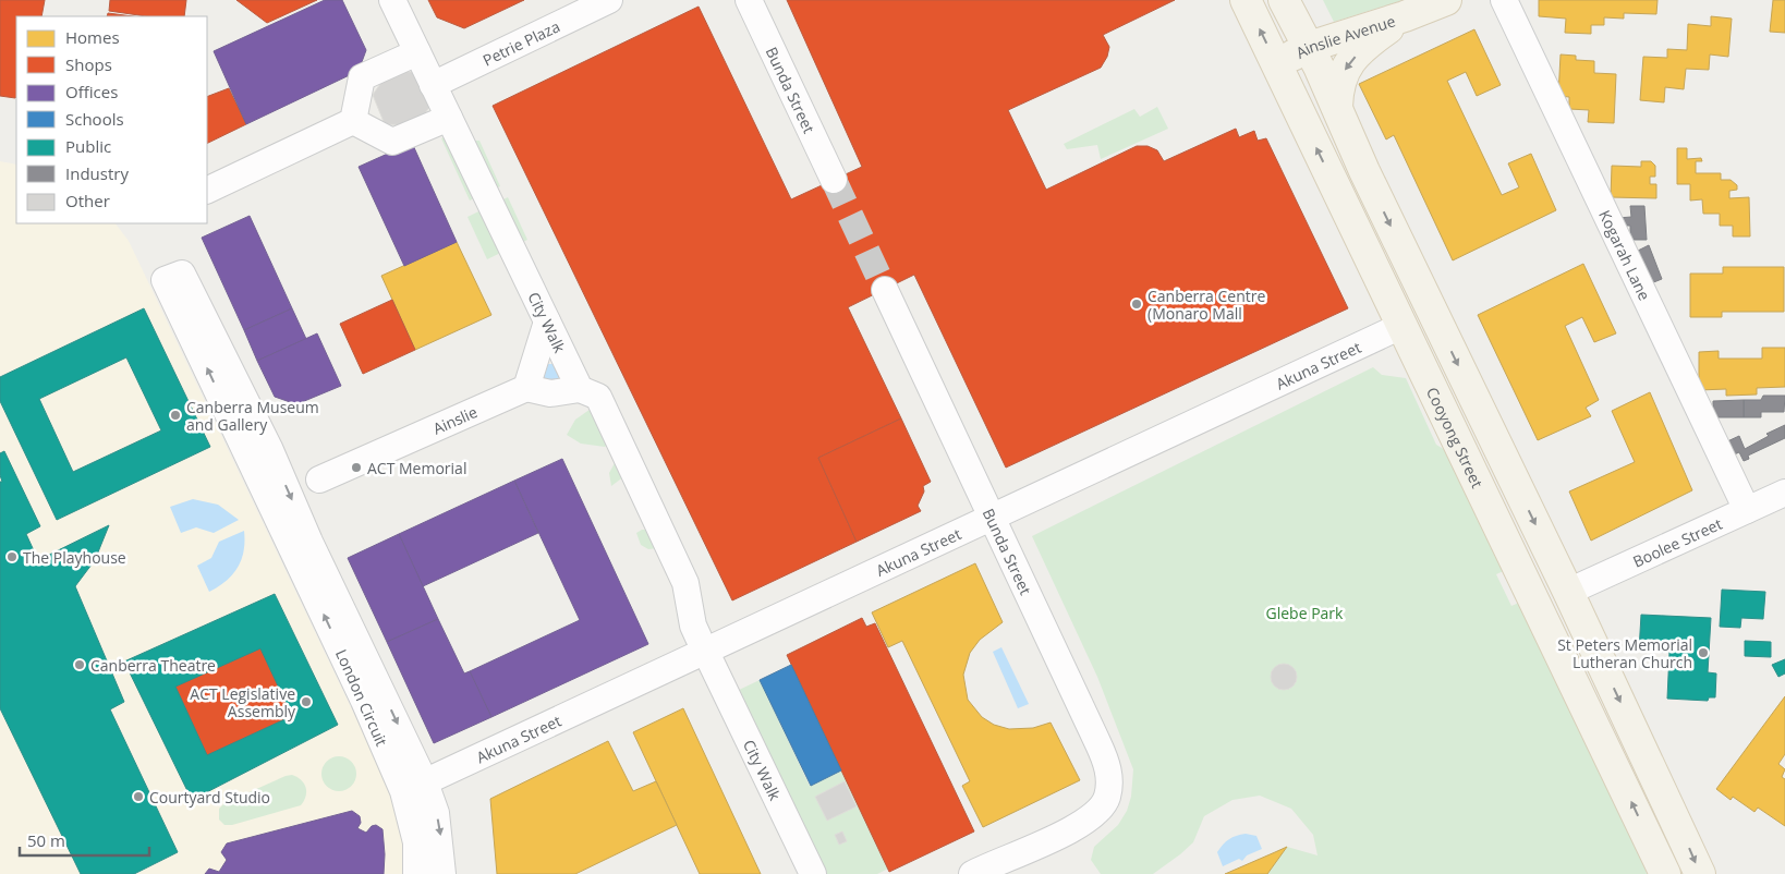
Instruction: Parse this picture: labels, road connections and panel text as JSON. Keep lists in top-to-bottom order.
{
  "streets": {
    "main road": ["Ainslie Avenue", "Akuna Street", "Cooyong Street"],
    "street": [
      "Petrie Plaza",
      "Bunda Street",
      "Kogarah Lane",
      "City Walk",
      "Ainslie",
      "Boolee Street",
      "London Circuit"
    ]
  },
  "crossings": [
    ["Ainslie Avenue", "Cooyong Street"],
    ["Petrie Plaza", "City Walk"],
    ["Bunda Street", "Akuna Street"],
    ["Kogarah Lane", "Boolee Street"],
    ["Akuna Street", "Cooyong Street"],
    ["Akuna Street", "London Circuit"]
  ],
  "parks": ["Glebe Park"],
  "places": [
    "Canberra Centre (Monaro Mall",
    "Canberra Museum and Gallery",
    "ACT Memorial",
    "The Playhouse",
    "St Peters Memorial Lutheran Church",
    "Canberra Theatre",
    "ACT Legislative Assembly",
    "Courtyard Studio"
  ],
  "legend": [
    "Homes",
    "Shops",
    "Offices",
    "Schools",
    "Public",
    "Industry",
    "Other"
  ],
  "scale_bar": "50 m"
}
